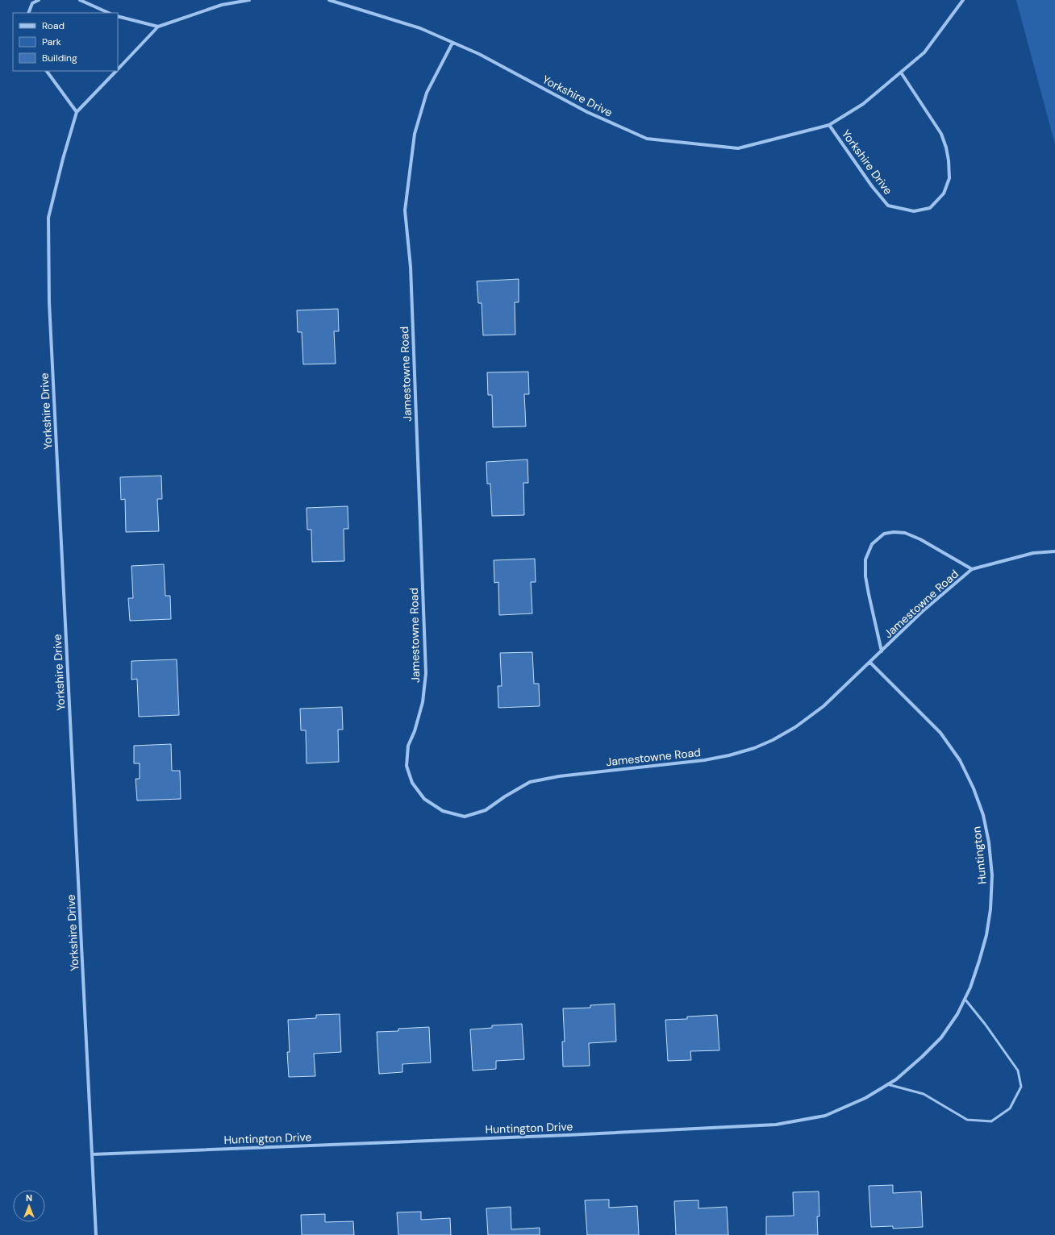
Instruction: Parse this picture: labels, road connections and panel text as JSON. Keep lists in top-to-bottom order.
{
  "streets": {
    "street": [
      "Yorkshire Drive",
      "Jamestowne Road",
      "Huntington",
      "Huntington Drive"
    ]
  },
  "crossings": [
    ["Yorkshire Drive", "Jamestowne Road"],
    ["Yorkshire Drive", "Huntington Drive"],
    ["Jamestowne Road", "Huntington"],
    ["Huntington", "Huntington Drive"]
  ],
  "legend": ["Road", "Park", "Building"],
  "north": "top"
}
